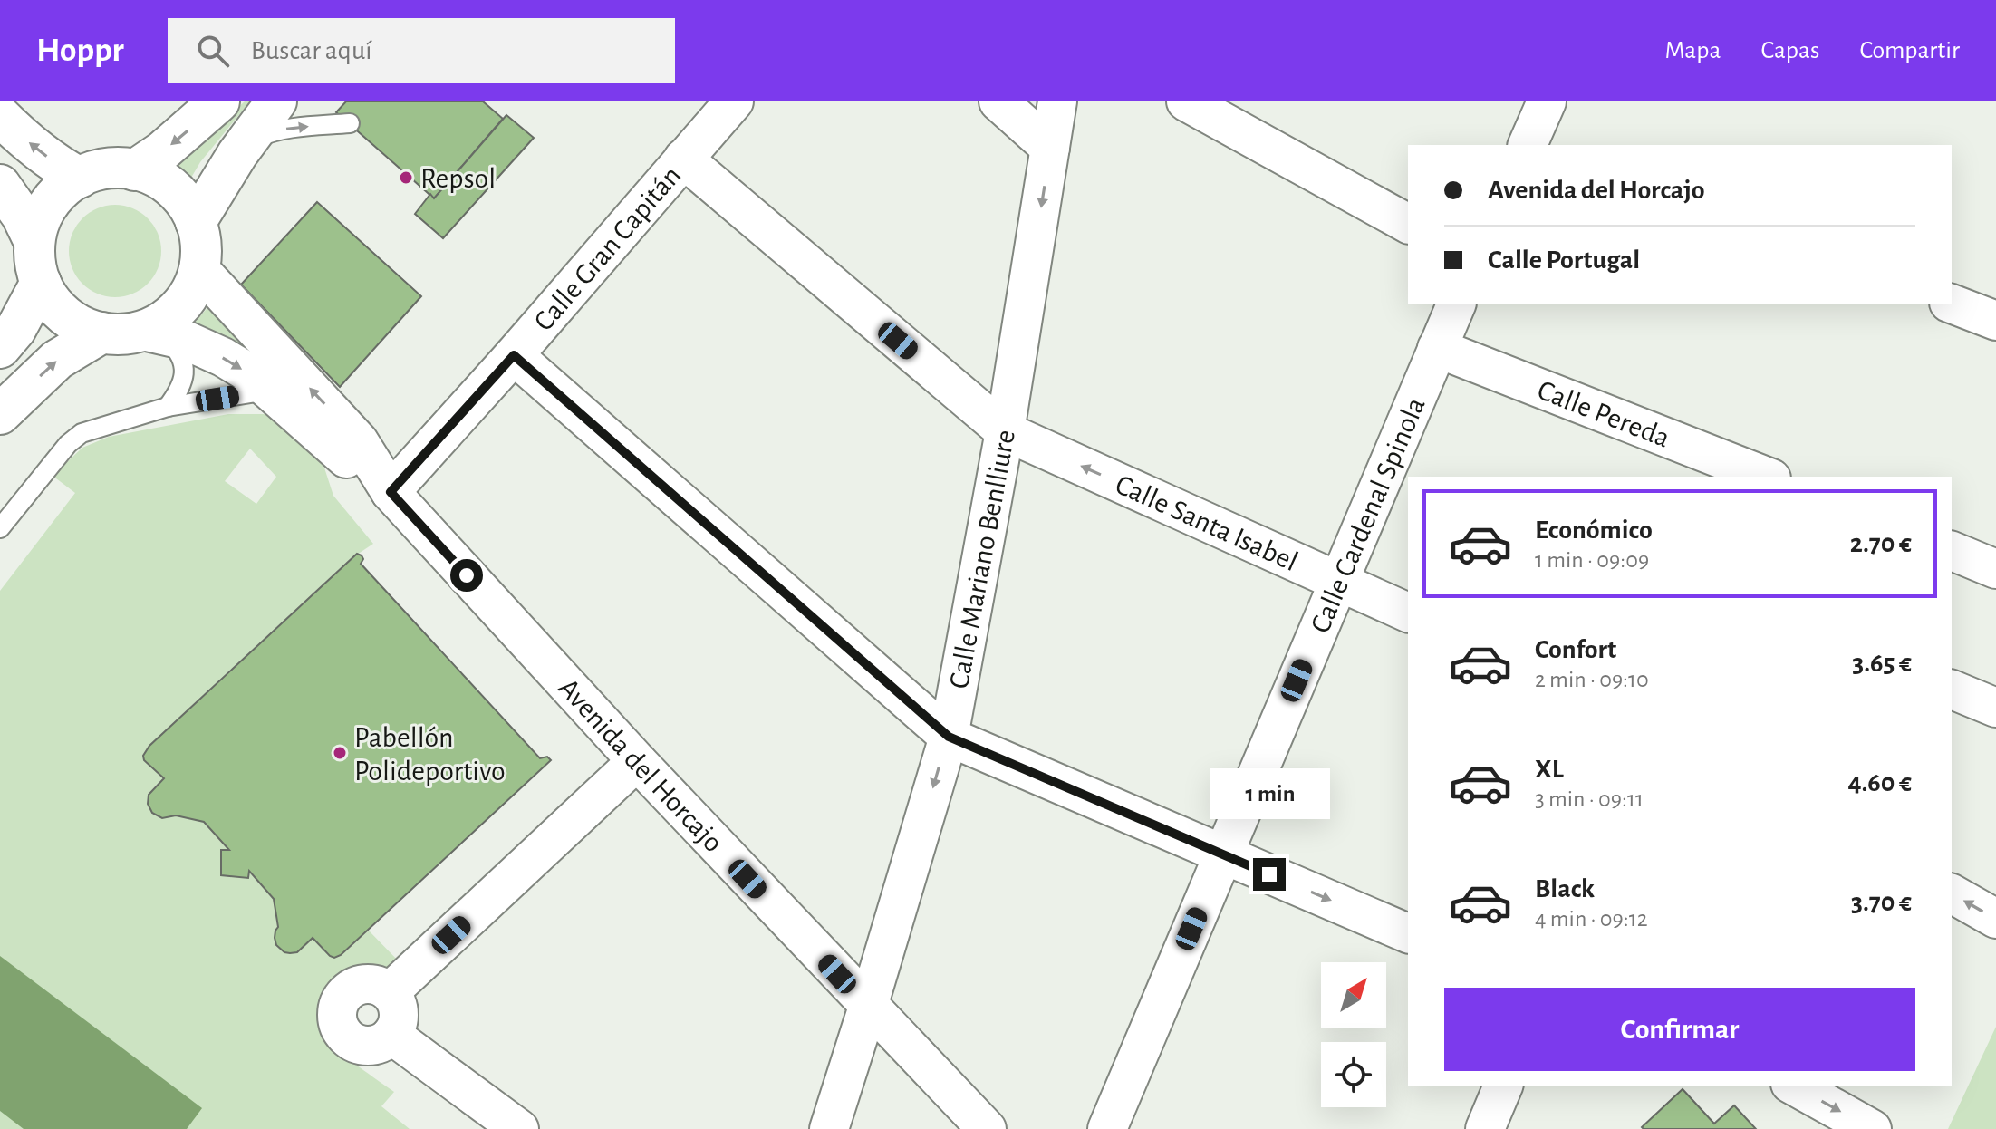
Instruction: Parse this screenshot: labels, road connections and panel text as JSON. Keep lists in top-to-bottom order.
{
  "streets": {
    "street": [
      "Calle Gran Capitán",
      "Calle Pereda",
      "Calle Cardenal Spinola",
      "Calle Santa Isabel",
      "Calle Mariano Benlliure",
      "Avenida del Horcajo"
    ]
  },
  "crossings": [
    ["Calle Gran Capitán", "Calle Santa Isabel"],
    ["Calle Gran Capitán", "Avenida del Horcajo"],
    ["Calle Pereda", "Calle Cardenal Spinola"],
    ["Calle Cardenal Spinola", "Calle Santa Isabel"],
    ["Calle Santa Isabel", "Calle Mariano Benlliure"],
    ["Calle Mariano Benlliure", "Avenida del Horcajo"]
  ],
  "one_way": ["Calle Mariano Benlliure"],
  "places": ["Repsol", "Pabellón Polideportivo"],
  "north": "top right",
  "page": {
    "header": "Hoppr",
    "search": "Buscar aquí",
    "nav": ["Mapa", "Capas", "Compartir"],
    "banner": ["Avenida del Horcajo", "Calle Portugal"],
    "list": [
      {
        "name": "Económico",
        "note": "1 min · 09:09",
        "value": "2.70 €"
      },
      {
        "name": "Confort",
        "note": "2 min · 09:10",
        "value": "3.65 €"
      },
      {
        "name": "XL",
        "note": "3 min · 09:11",
        "value": "4.60 €"
      },
      {
        "name": "Black",
        "note": "4 min · 09:12",
        "value": "3.70 €"
      }
    ],
    "bubble": "1 min",
    "buttons": "Confirmar"
  }
}
